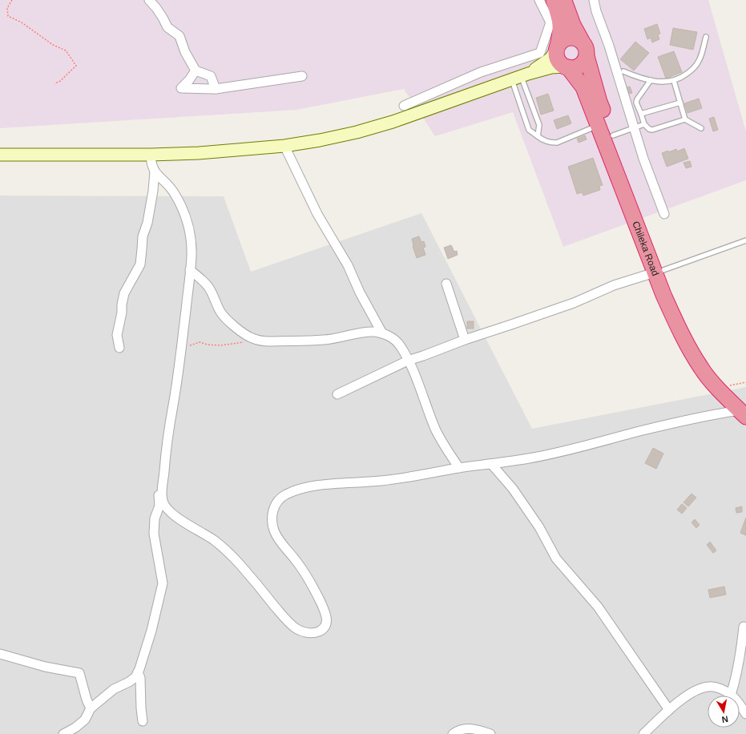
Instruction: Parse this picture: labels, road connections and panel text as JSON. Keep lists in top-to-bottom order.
{
  "streets": {
    "highway": ["Chileka Road"]
  },
  "north": "bottom"
}
